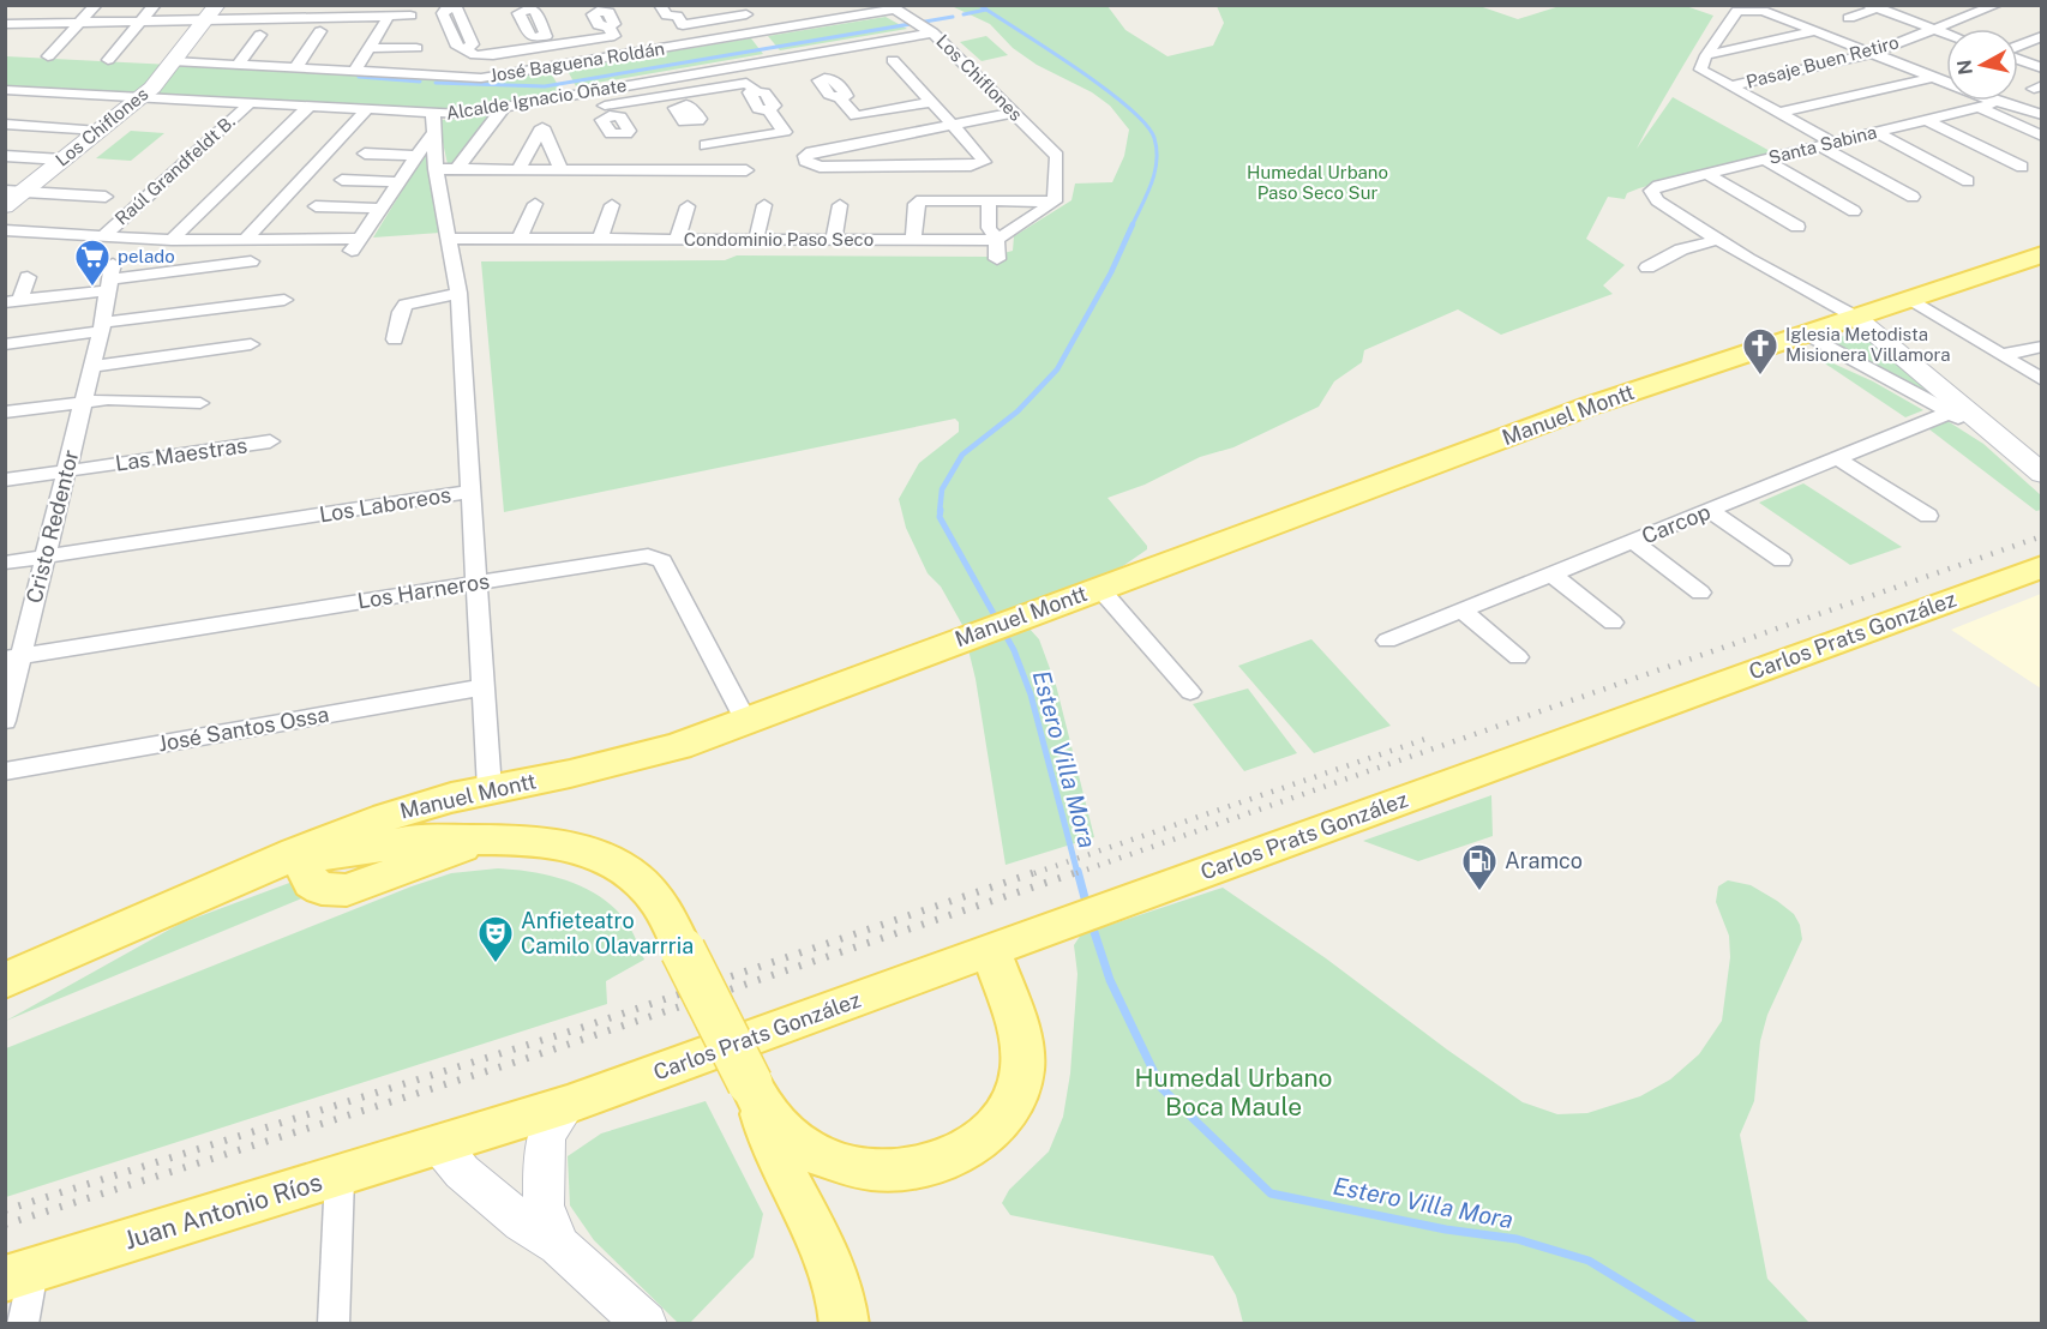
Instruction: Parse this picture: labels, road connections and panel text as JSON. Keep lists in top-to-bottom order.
{
  "streets": {
    "main road": ["Manuel Montt", "Carlos Prats González", "Juan Antonio Ríos"],
    "street": [
      "José Baguena Roldán",
      "Pasaje Buen Retiro",
      "Los Chiflones",
      "Alcalde Ignacio Oñate",
      "Santa Sabina",
      "Raúl Grandfeldt B.",
      "Condominio Paso Seco",
      "Las Maestras",
      "Los Laboreos",
      "Carcop",
      "Cristo Redentor",
      "Los Harneros",
      "José Santos Ossa"
    ]
  },
  "crossings": [
    ["José Baguena Roldán", "Los Chiflones"],
    ["José Baguena Roldán", "Alcalde Ignacio Oñate"],
    ["Los Chiflones", "Alcalde Ignacio Oñate"],
    ["Alcalde Ignacio Oñate", "Raúl Grandfeldt B."],
    ["Manuel Montt", "Los Laboreos"],
    ["Manuel Montt", "Los Harneros"],
    ["Las Maestras", "Cristo Redentor"],
    ["Los Laboreos", "Cristo Redentor"],
    ["Los Laboreos", "Los Harneros"],
    ["Los Laboreos", "José Santos Ossa"],
    ["Cristo Redentor", "Los Harneros"],
    ["Carlos Prats González", "Juan Antonio Ríos"]
  ],
  "water": ["Estero Villa Mora"],
  "parks": ["Humedal Urbano Paso Seco Sur", "Humedal Urbano Boca Maule"],
  "places": {
    "supermarket": ["pelado"],
    "church": ["Iglesia Metodista Misionera Villamora"],
    "fuel station": ["Aramco"],
    "theatre": ["Anfieteatro Camilo Olavarrria"]
  },
  "north": "left"
}
